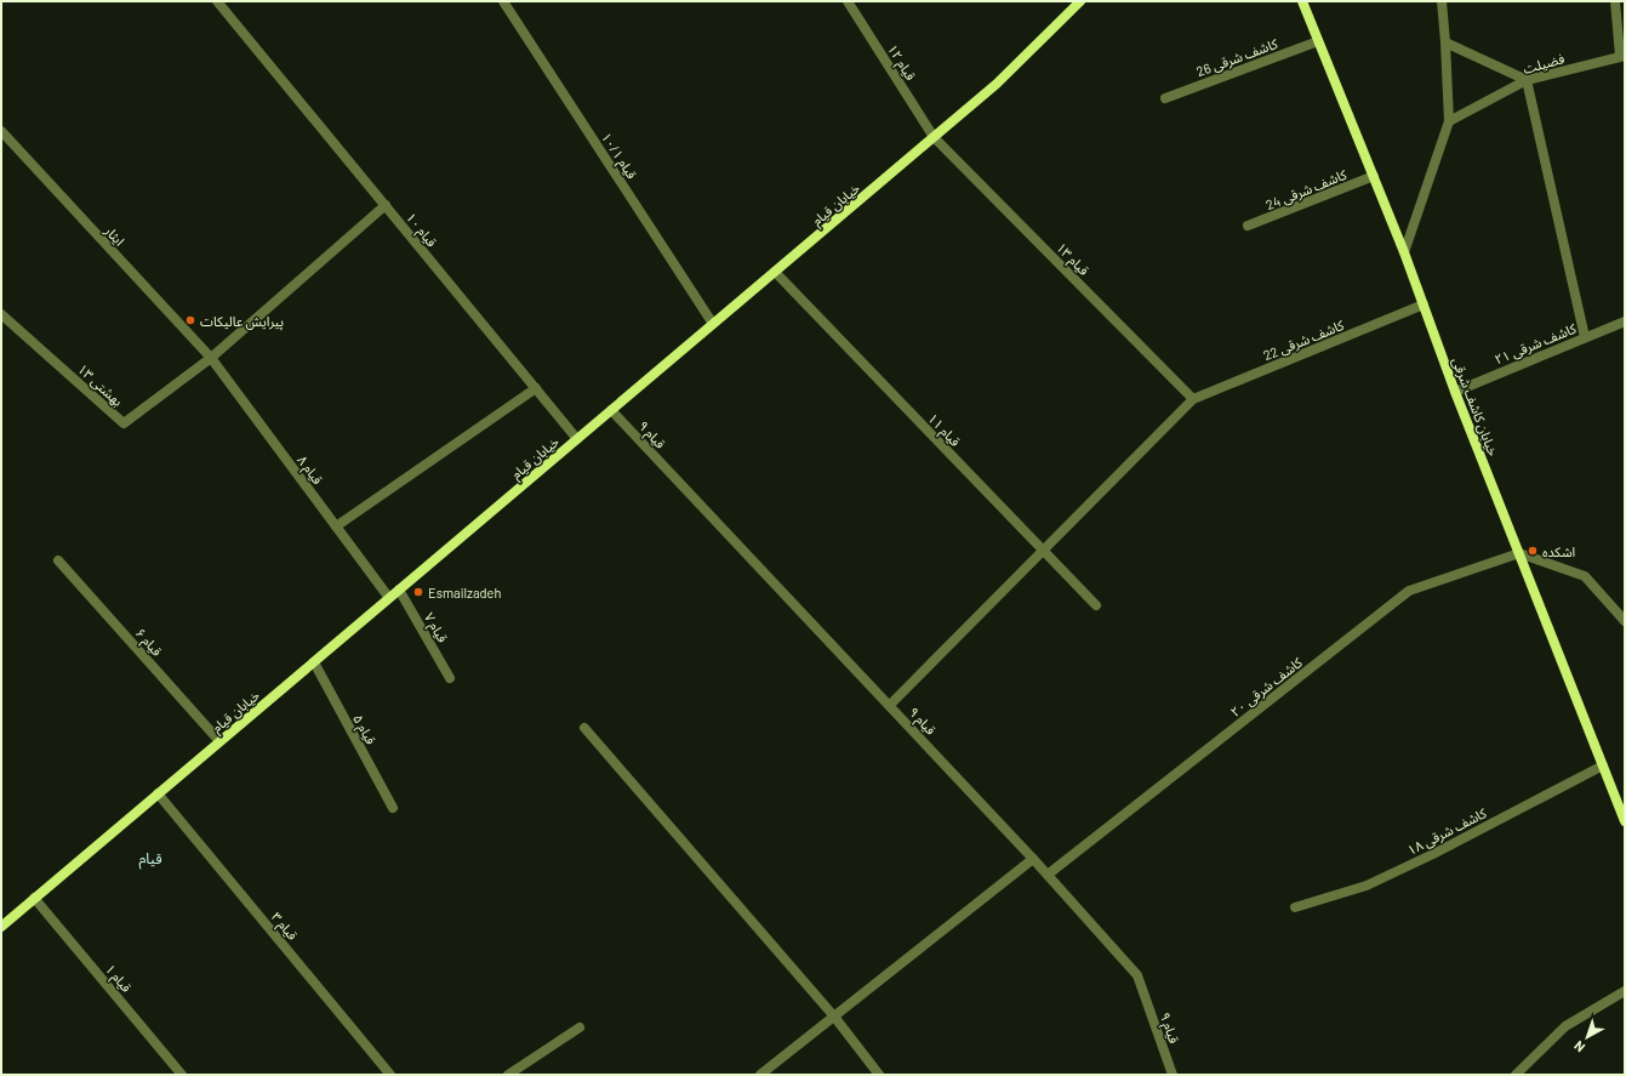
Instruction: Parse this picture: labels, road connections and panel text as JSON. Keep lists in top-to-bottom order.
{
  "streets": {
    "main road": ["خیابان قیام", "خیابان کاشف شرقی"],
    "street": [
      "کاشف شرقی 26",
      "قیام ۱۲",
      "فضیلت",
      "قیام ۱۰/۱",
      "کاشف شرقی 24",
      "قیام ۱۰",
      "ایثار",
      "قیام ۱۳",
      "کاشف شرقی 22",
      "کاشف شرقی ۲۱",
      "بهشتی ۱۳",
      "قیام ۱۱",
      "قیام ۹",
      "قیام ۸",
      "قیام ۷",
      "قیام ۶",
      "کاشف شرقی ۲۰",
      "قیام ۵",
      "کاشف شرقی ۱۸",
      "قیام ۳",
      "قیام ۱"
    ]
  },
  "crossings": [
    ["کاشف شرقی 26", "خیابان کاشف شرقی"],
    ["قیام ۱۲", "خیابان قیام"],
    ["قیام ۱۲", "قیام ۱۳"],
    ["قیام ۱۰/۱", "خیابان قیام"],
    ["کاشف شرقی 24", "خیابان کاشف شرقی"],
    ["خیابان قیام", "قیام ۱۰"],
    ["خیابان قیام", "قیام ۱۳"],
    ["خیابان قیام", "قیام ۱۱"],
    ["خیابان قیام", "قیام ۹"],
    ["خیابان قیام", "قیام ۸"],
    ["خیابان قیام", "قیام ۷"],
    ["خیابان قیام", "قیام ۶"],
    ["خیابان قیام", "قیام ۵"],
    ["خیابان قیام", "قیام ۳"],
    ["خیابان قیام", "قیام ۱"],
    ["ایثار", "بهشتی ۱۳"],
    ["ایثار", "قیام ۸"],
    ["قیام ۱۳", "کاشف شرقی 22"],
    ["کاشف شرقی 22", "خیابان کاشف شرقی"],
    ["کاشف شرقی ۲۱", "خیابان کاشف شرقی"],
    ["بهشتی ۱۳", "قیام ۸"],
    ["خیابان کاشف شرقی", "کاشف شرقی ۲۰"],
    ["خیابان کاشف شرقی", "کاشف شرقی ۱۸"],
    ["قیام ۹", "کاشف شرقی ۲۰"]
  ],
  "districts": ["قیام"],
  "places": ["پیرایش عالیکات", "اشکده", "Esmailzadeh"],
  "north": "bottom left"
}
